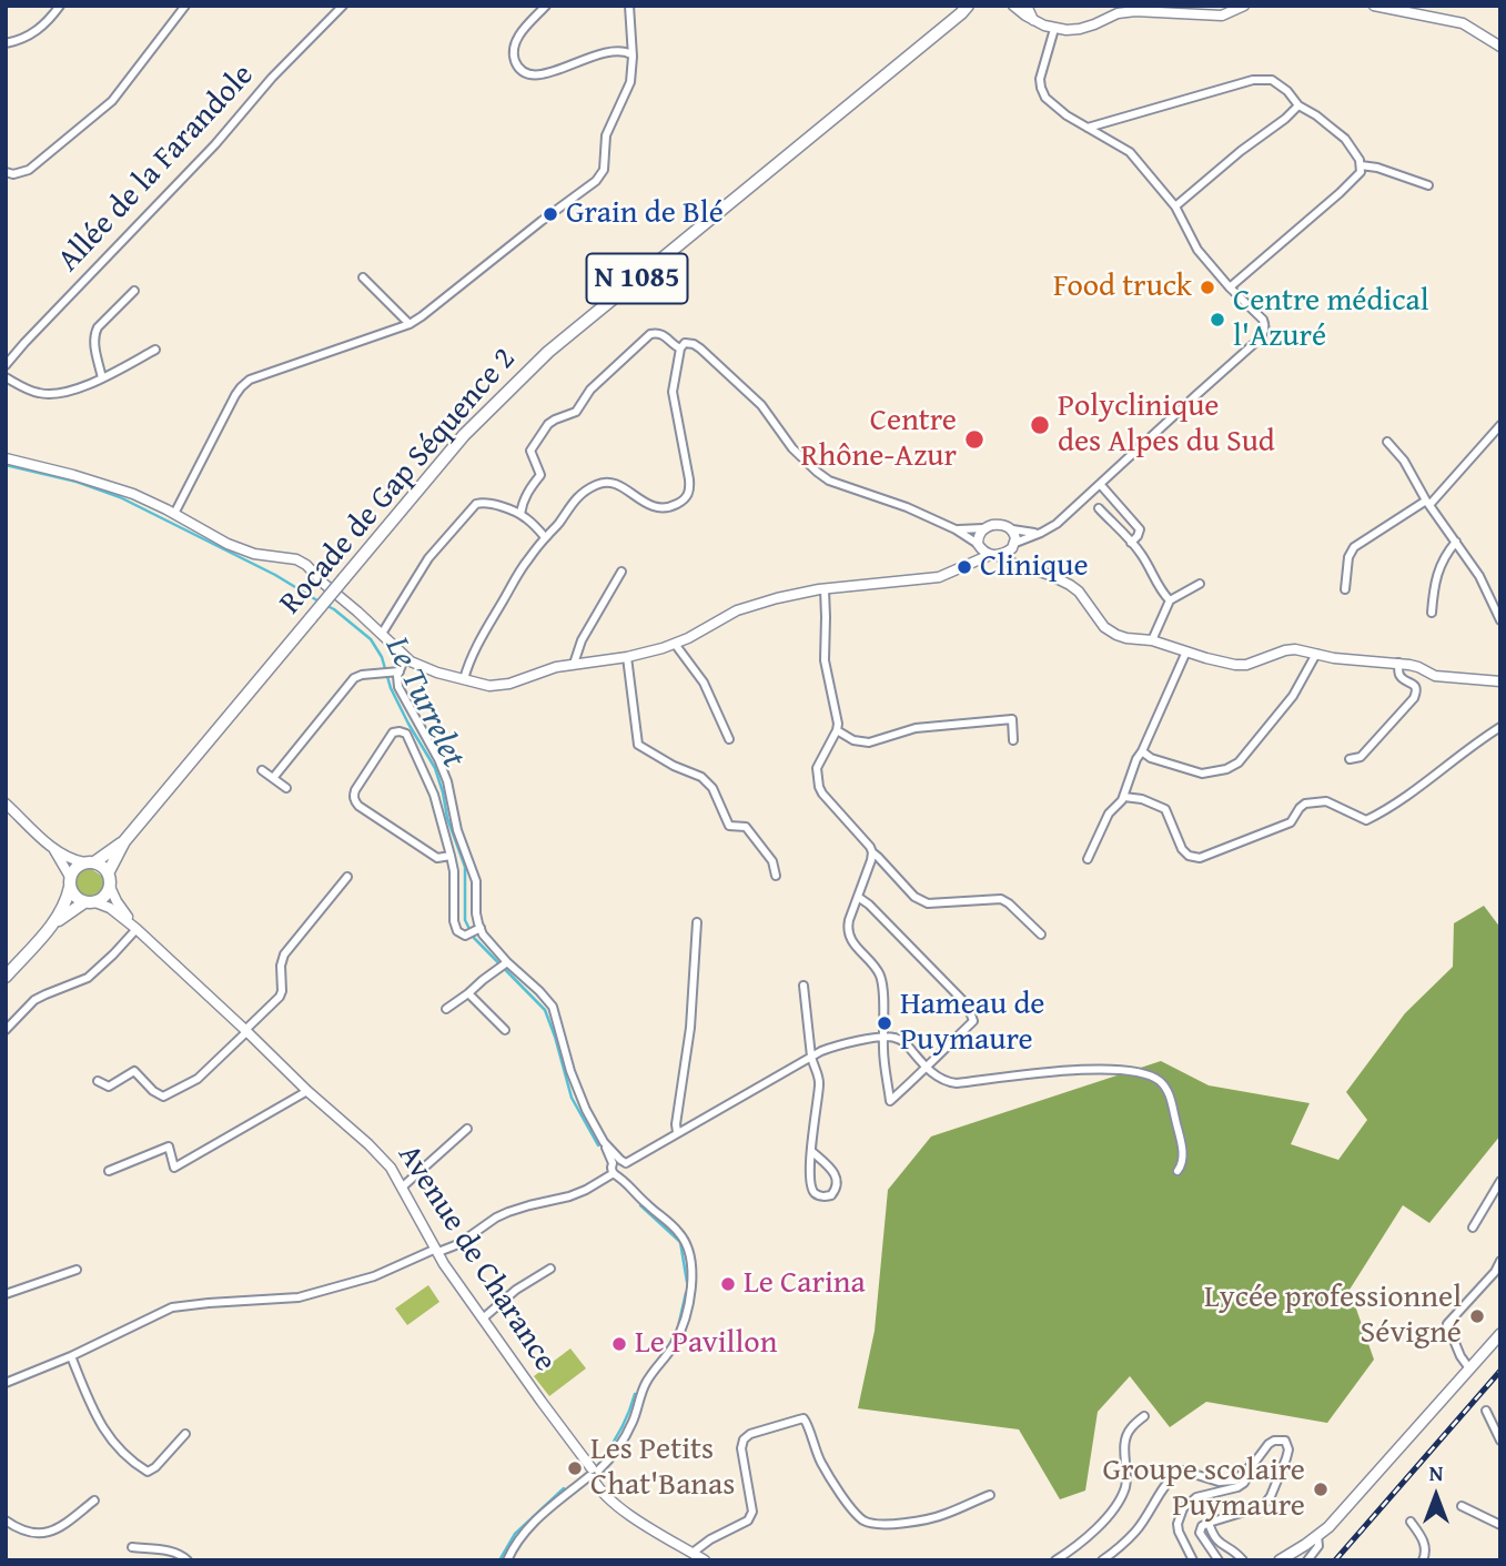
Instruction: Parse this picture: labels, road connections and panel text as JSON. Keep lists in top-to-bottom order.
{
  "streets": {
    "main road": ["N 1085", "Rocade de Gap Séquence 2"],
    "street": ["Allée de la Farandole", "Avenue de Charance"]
  },
  "crossings": [
    ["Rocade de Gap Séquence 2", "Avenue de Charance"]
  ],
  "water": ["Le Turrelet"],
  "places": [
    "Grain de Blé",
    "Food truck",
    "Centre médical l'Azuré",
    "Polyclinique des Alpes du Sud",
    "Centre Rhône-Azur",
    "Clinique",
    "Hameau de Puymaure",
    "Le Carina",
    "Lycée professionnel Sévigné",
    "Le Pavillon",
    "Les Petits Chat'Banas",
    "Groupe scolaire Puymaure"
  ],
  "north": "top"
}
